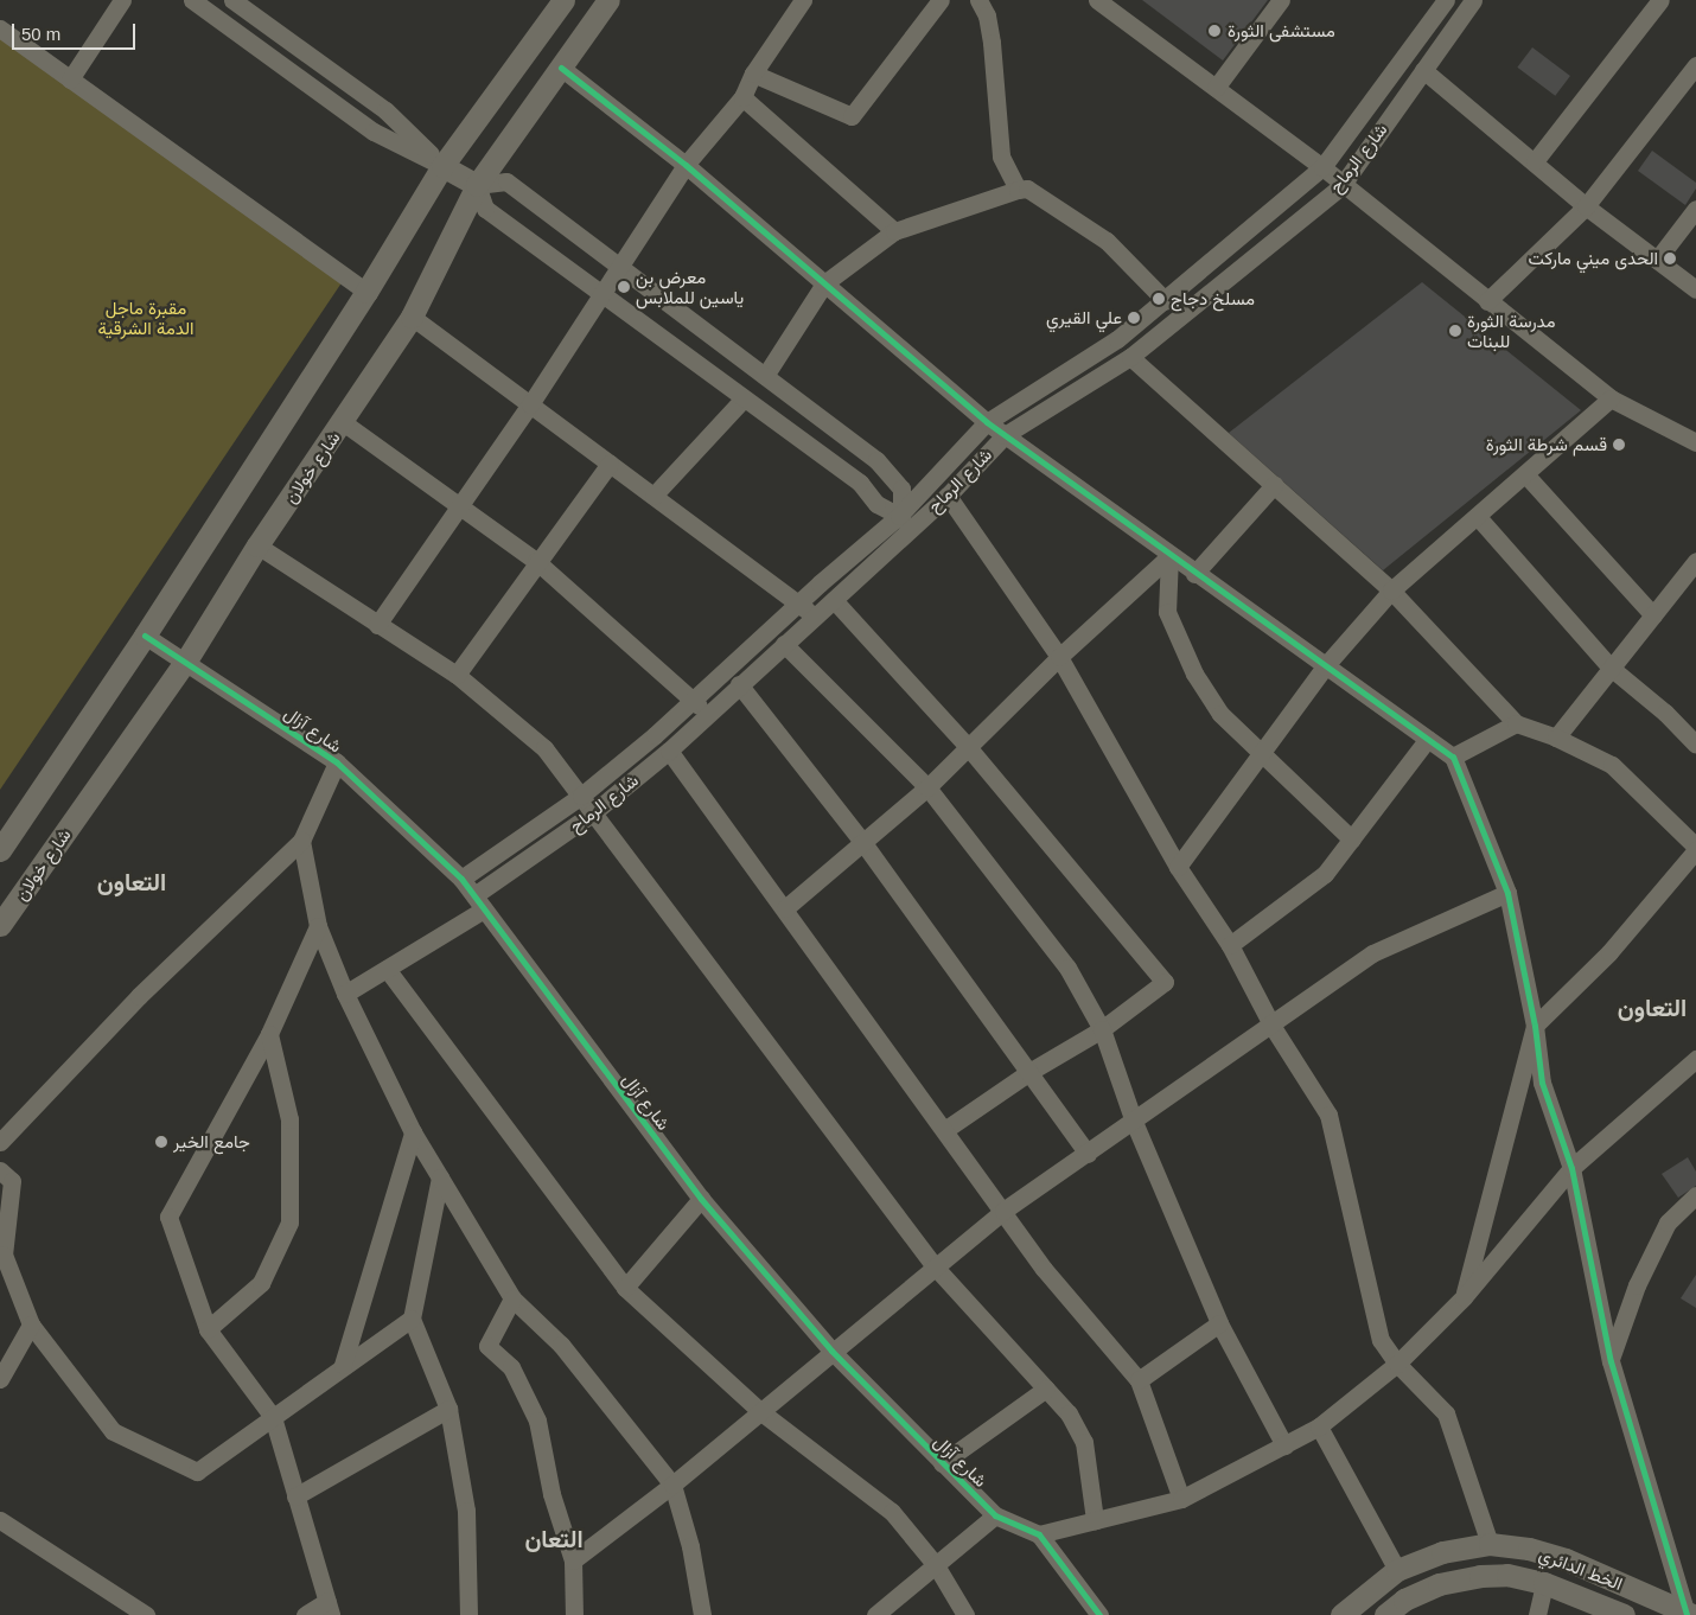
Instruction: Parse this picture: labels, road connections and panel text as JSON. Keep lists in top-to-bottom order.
{
  "streets": {
    "main road": ["شارع خولان", "الخط الدائري"],
    "street": ["شارع الرماح", "شارع آزال"]
  },
  "crossings": [
    ["شارع الرماح", "شارع آزال"],
    ["شارع خولان", "شارع آزال"]
  ],
  "districts": ["التعاون", "التعاون", "التعان"],
  "parks": ["مقبرة ماجل الدمة الشرقية"],
  "places": [
    "مستشفى الثورة",
    "الحدى ميني ماركت",
    "معرض بن ياسين للملابس",
    "مسلخ دجاج",
    "علي القيري",
    "مدرسة الثورة للبنات",
    "قسم شرطة الثورة",
    "جامع الخير"
  ],
  "scale_bar": "50 m"
}
